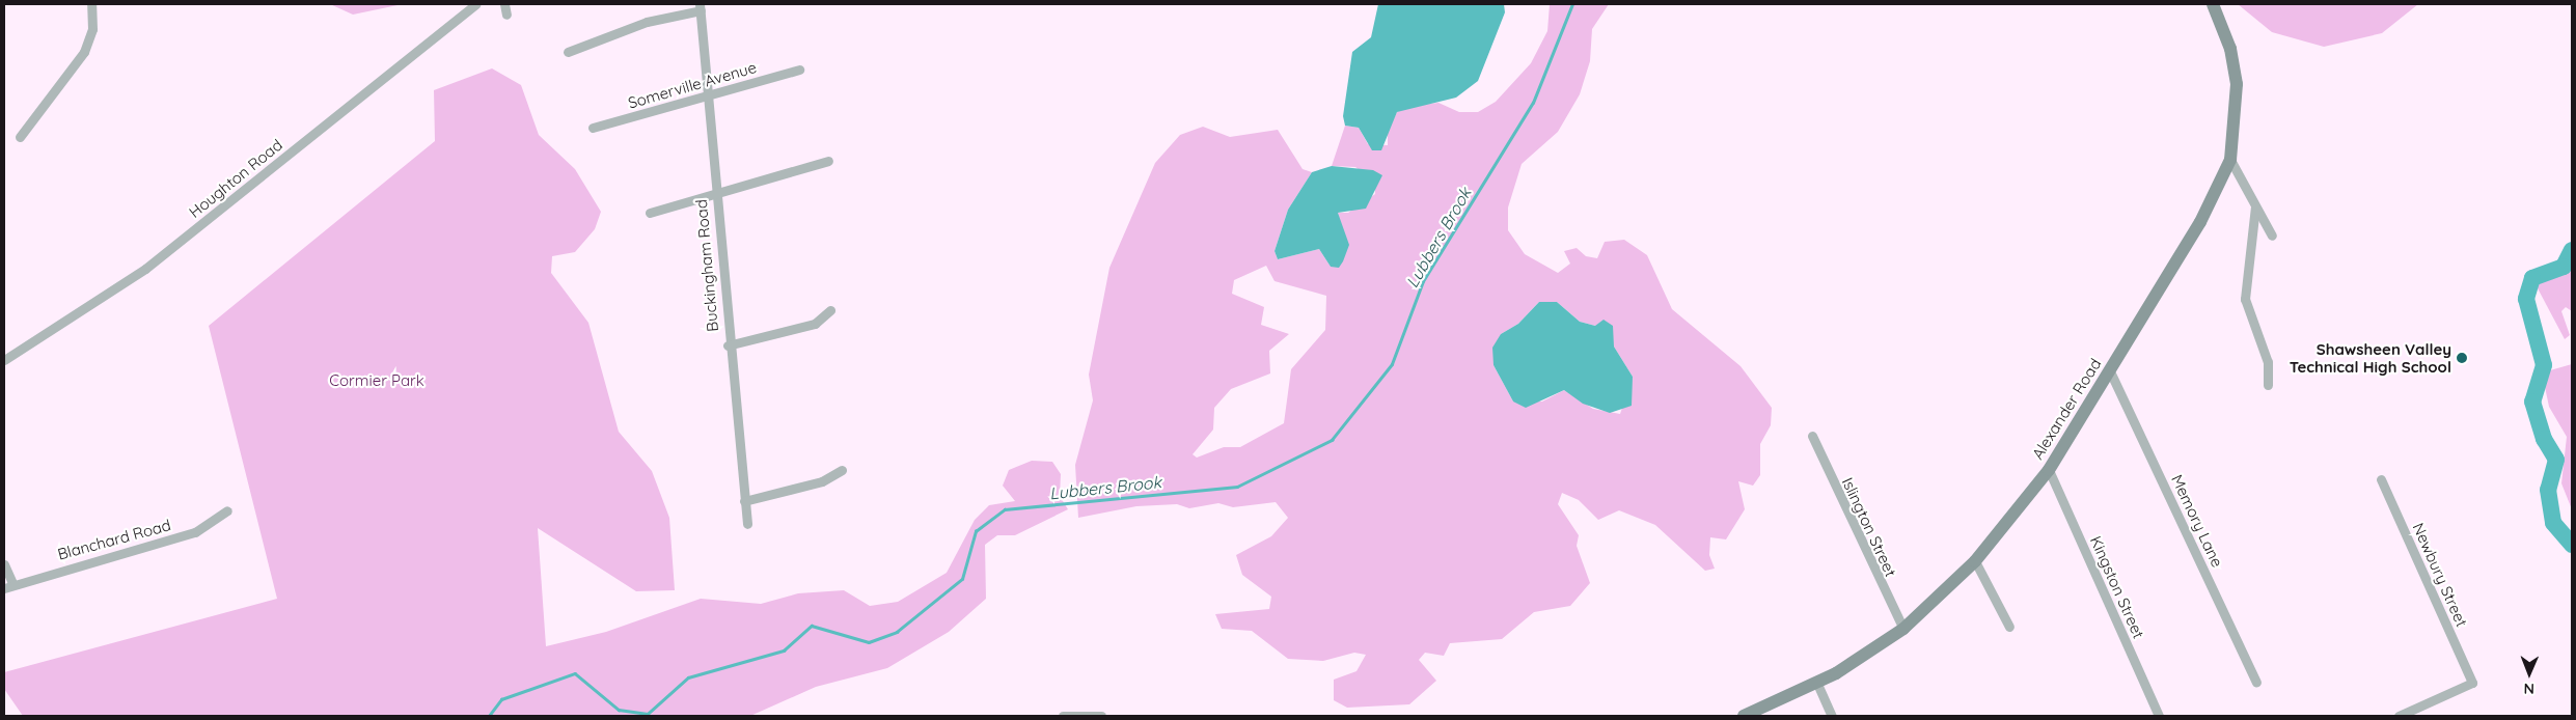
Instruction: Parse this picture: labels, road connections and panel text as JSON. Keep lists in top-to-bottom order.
{
  "streets": {
    "street": [
      "Somerville Avenue",
      "Houghton Road",
      "Buckingham Road",
      "Alexander Road",
      "Memory Lane",
      "Islington Street",
      "Blanchard Road",
      "Newbury Street",
      "Kingston Street"
    ]
  },
  "crossings": [
    ["Somerville Avenue", "Buckingham Road"],
    ["Alexander Road", "Memory Lane"],
    ["Alexander Road", "Islington Street"],
    ["Alexander Road", "Kingston Street"]
  ],
  "water": ["Lubbers Brook"],
  "parks": ["Cormier Park"],
  "places": ["Shawsheen Valley Technical High School"],
  "north": "bottom"
}
